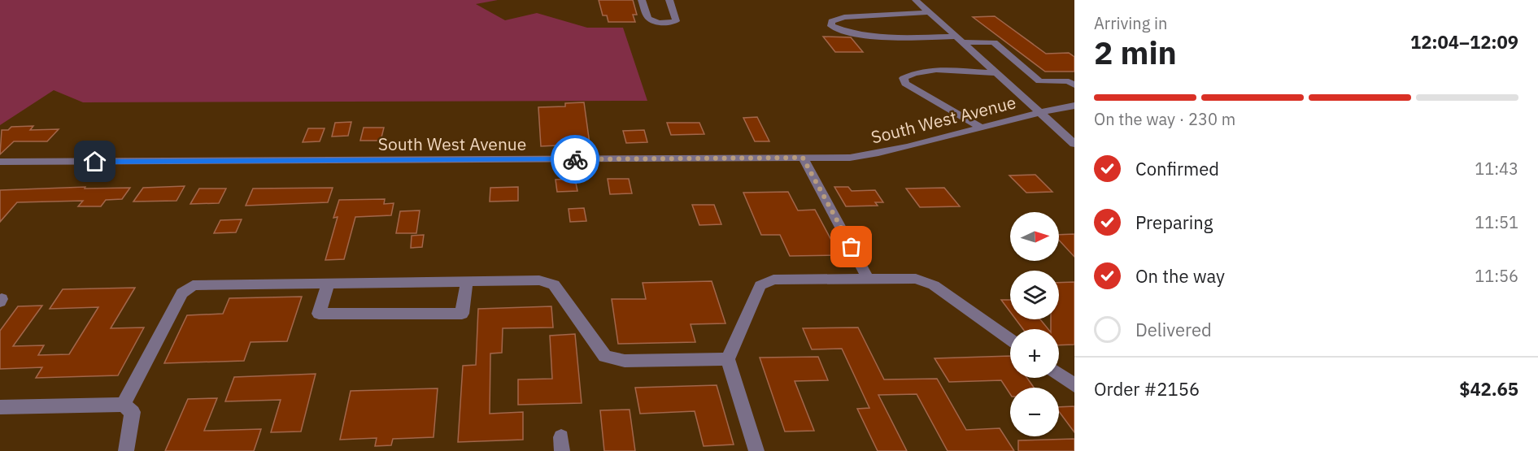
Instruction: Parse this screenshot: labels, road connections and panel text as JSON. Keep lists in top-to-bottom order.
{
  "streets": {
    "street": ["South West Avenue"]
  },
  "north": "right",
  "page": {
    "heading": ["2 min", "Arriving in", "12:04–12:09"],
    "panel": ["Order #2156", "$42.65"],
    "bar": "On the way · 230 m",
    "list": [
      ["Confirmed", "11:43"],
      ["Preparing", "11:51"],
      ["On the way", "11:56"],
      "Delivered"
    ],
    "map_buttons": ["+", "−"]
  }
}
